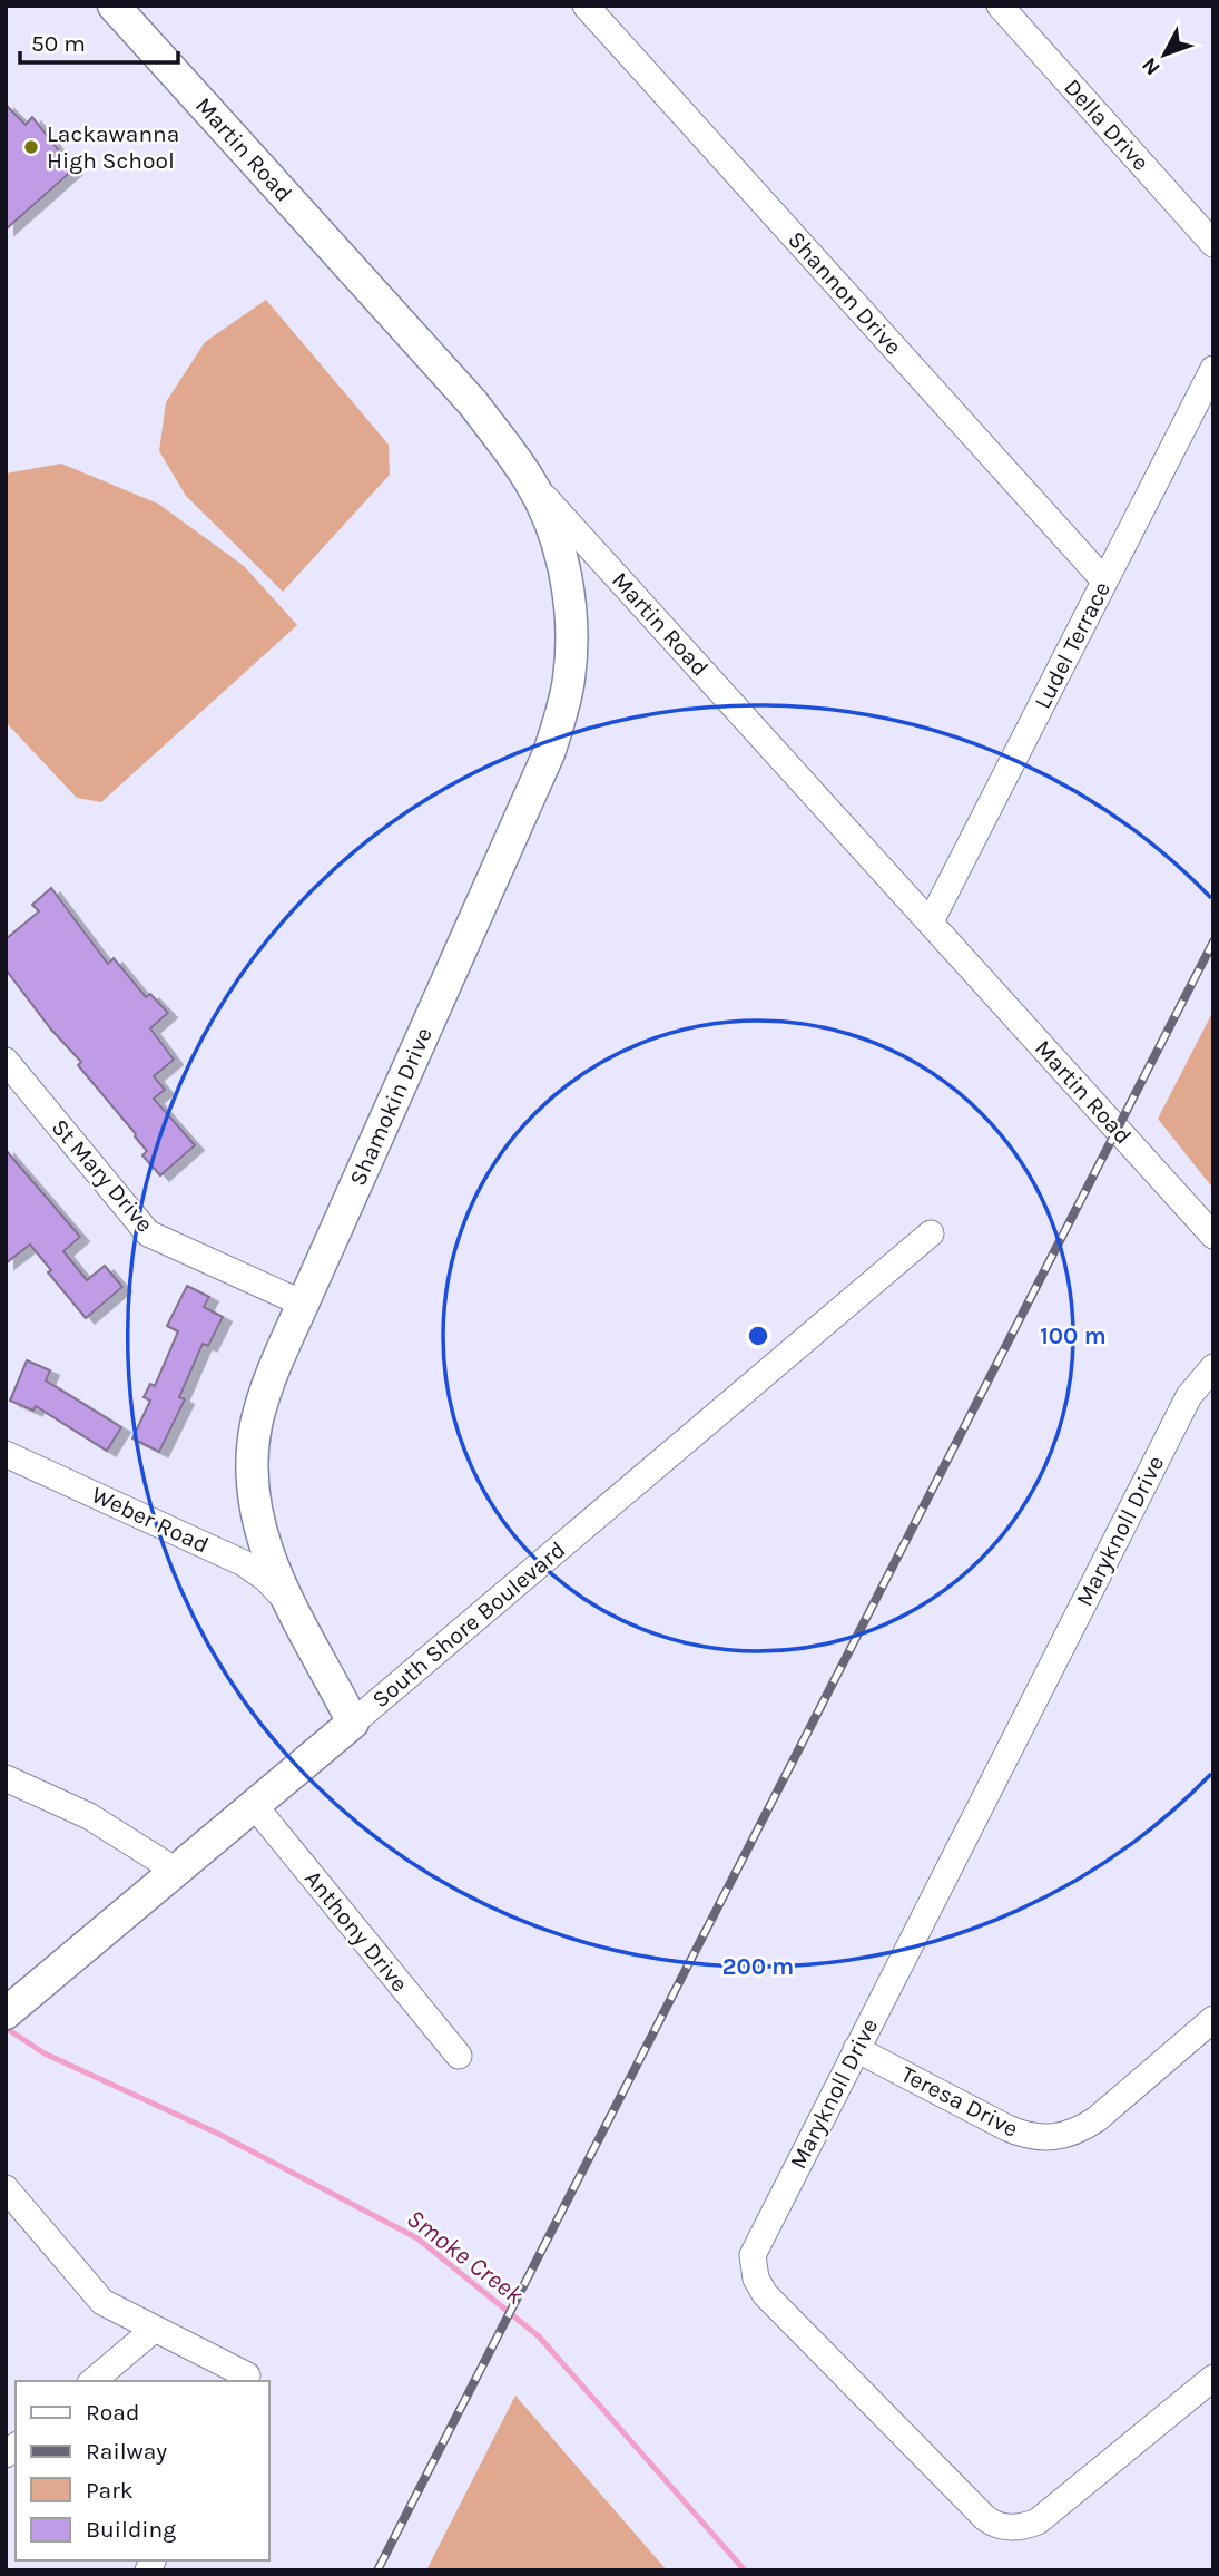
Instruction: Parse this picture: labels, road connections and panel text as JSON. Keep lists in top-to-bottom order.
{
  "streets": {
    "street": [
      "Della Drive",
      "Martin Road",
      "Shannon Drive",
      "Ludel Terrace",
      "Shamokin Drive",
      "St Mary Drive",
      "Weber Road",
      "Maryknoll Drive",
      "South Shore Boulevard",
      "Anthony Drive",
      "Teresa Drive"
    ]
  },
  "crossings": [
    ["Martin Road", "Ludel Terrace"],
    ["Martin Road", "Shamokin Drive"],
    ["Shannon Drive", "Ludel Terrace"],
    ["Shamokin Drive", "St Mary Drive"],
    ["Shamokin Drive", "Weber Road"],
    ["Shamokin Drive", "South Shore Boulevard"],
    ["Maryknoll Drive", "Teresa Drive"],
    ["South Shore Boulevard", "Anthony Drive"]
  ],
  "water": ["Smoke Creek"],
  "places": ["Lackawanna High School"],
  "legend": [
    "Road",
    "Railway",
    "Park",
    "Building"
  ],
  "scale_bar": "50 m",
  "north": "bottom left",
  "rings": ["100 m", "200 m"]
}
